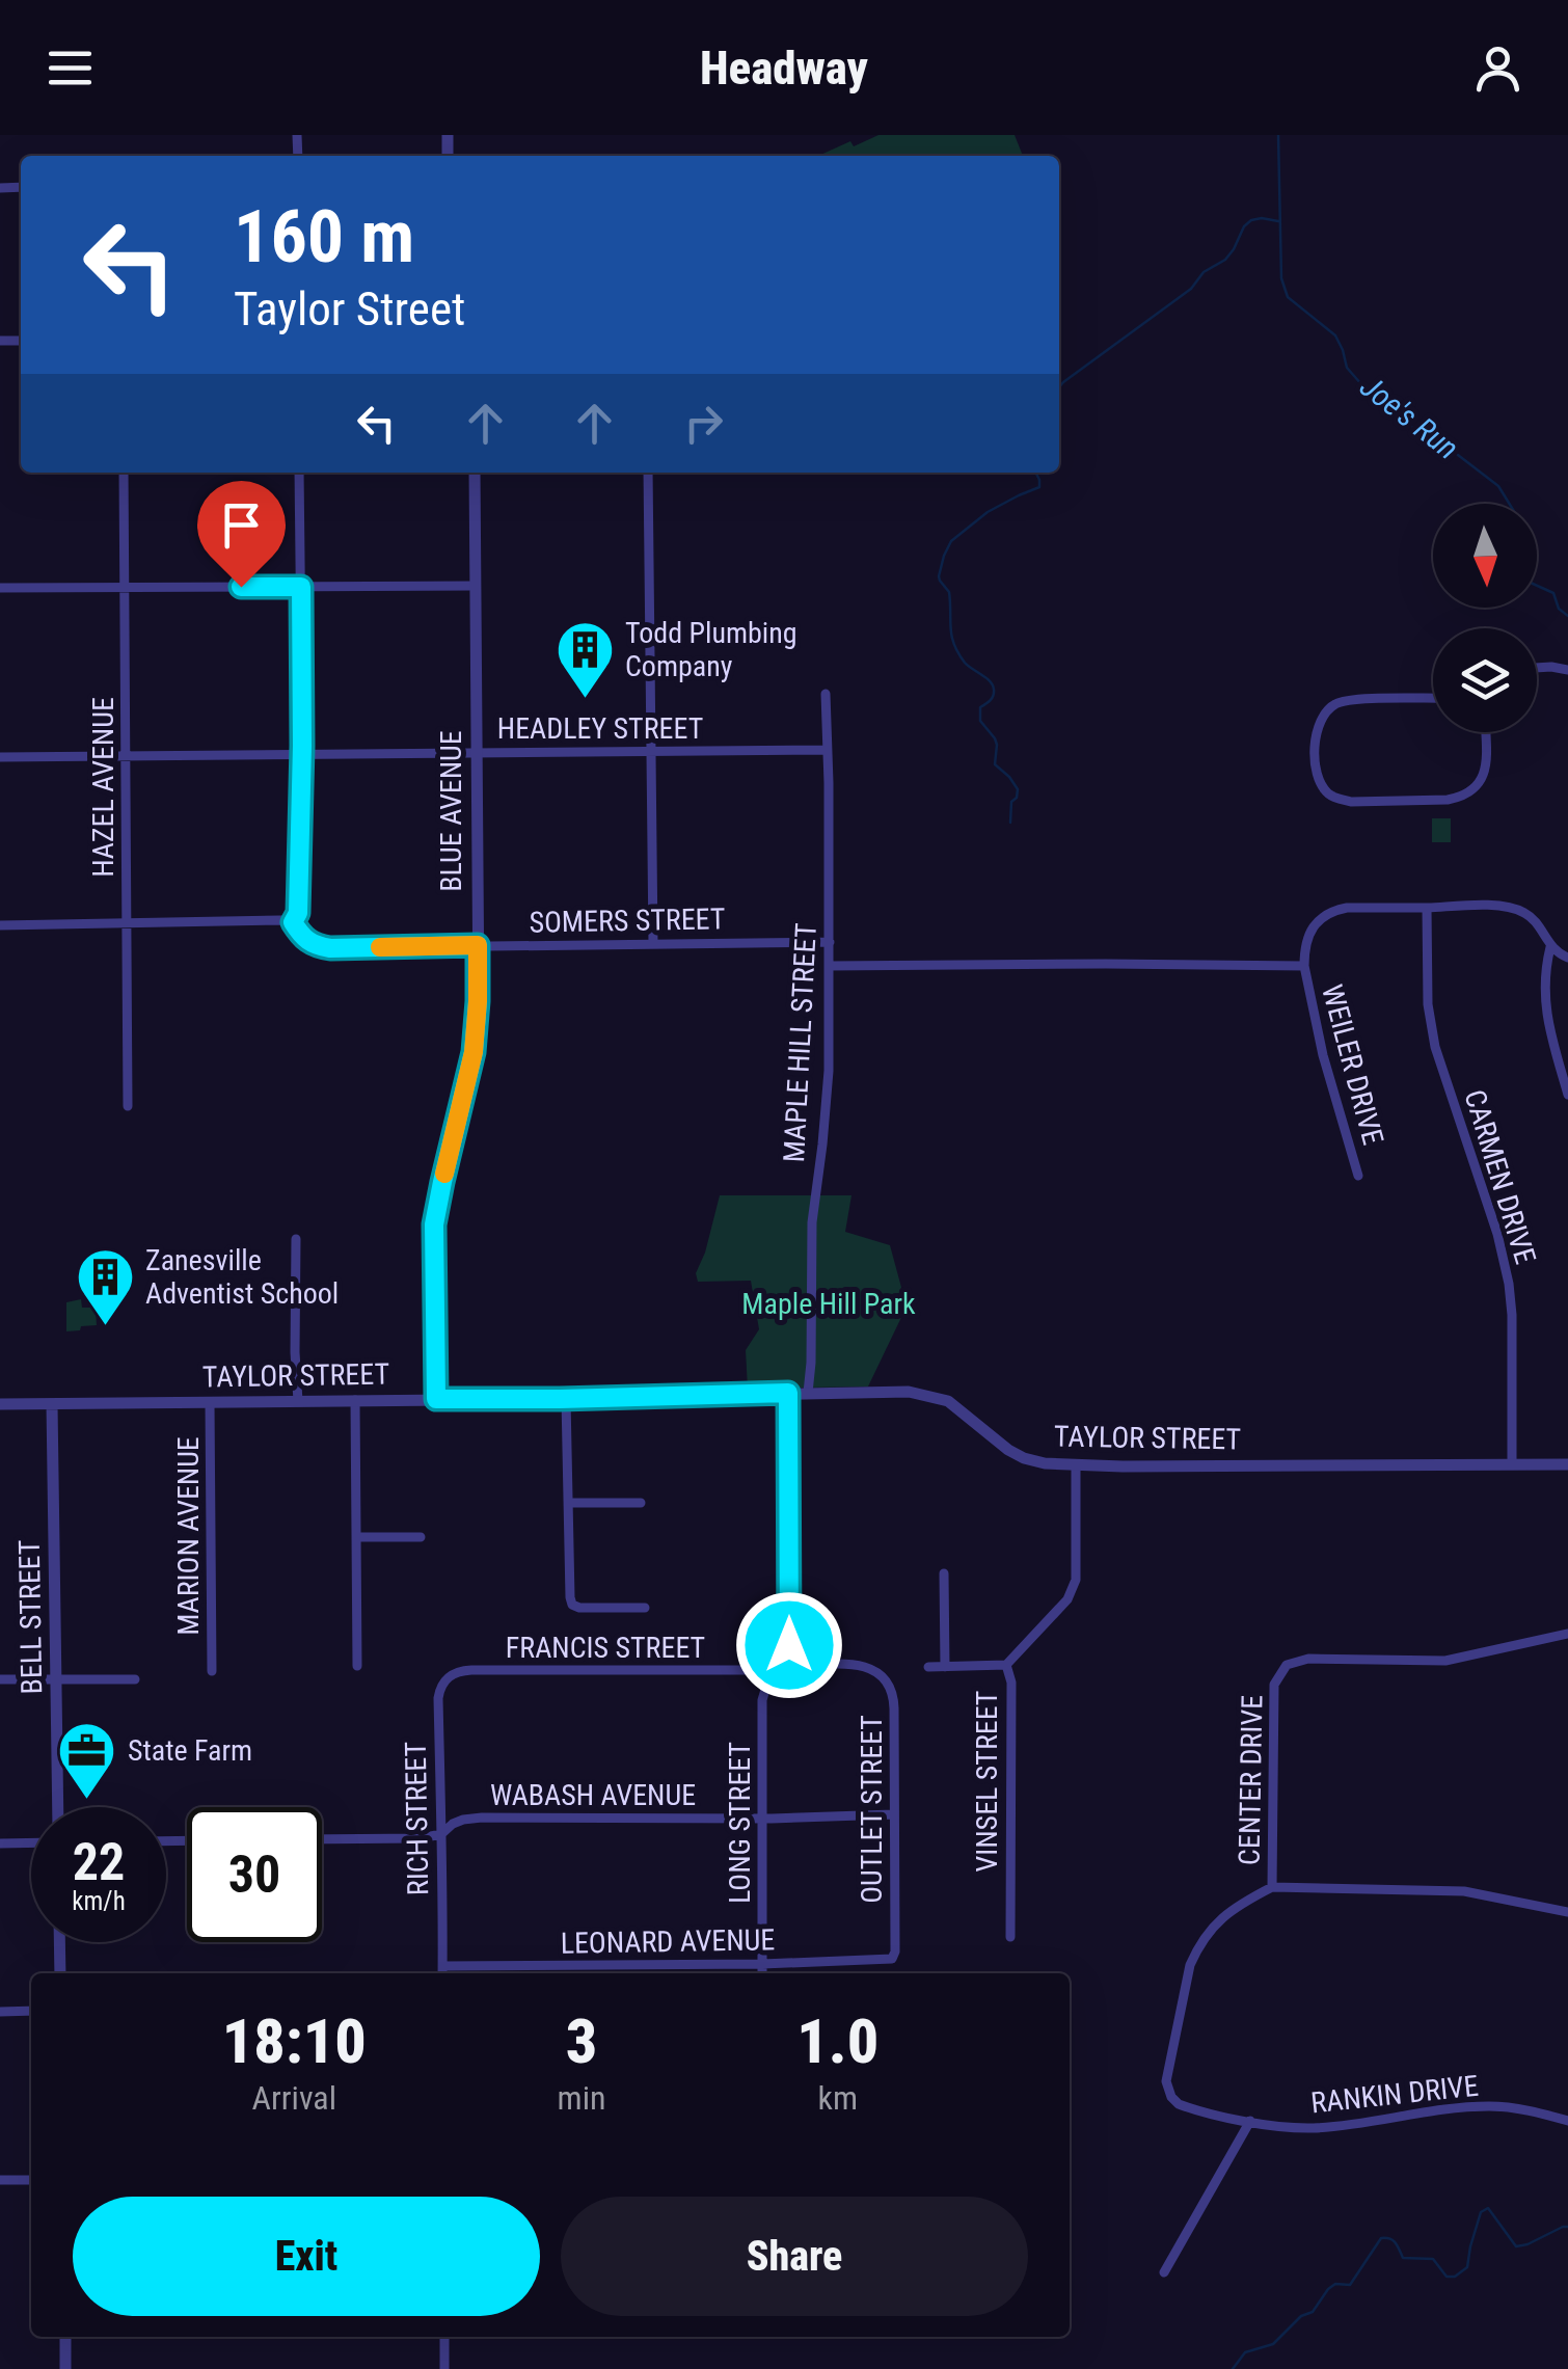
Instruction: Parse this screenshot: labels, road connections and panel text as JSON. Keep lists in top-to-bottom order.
{
  "streets": {
    "street": [
      "HEADLEY STREET",
      "HAZEL AVENUE",
      "BLUE AVENUE",
      "SOMERS STREET",
      "MAPLE HILL STREET",
      "WEILER DRIVE",
      "CARMEN DRIVE",
      "TAYLOR STREET",
      "MARION AVENUE",
      "BELL STREET",
      "FRANCIS STREET",
      "CENTER DRIVE",
      "VINSEL STREET",
      "WABASH AVENUE",
      "OUTLET STREET",
      "RICH STREET",
      "LONG STREET",
      "LEONARD AVENUE",
      "RANKIN DRIVE"
    ]
  },
  "crossings": [
    ["HEADLEY STREET", "HAZEL AVENUE"],
    ["HEADLEY STREET", "BLUE AVENUE"],
    ["HEADLEY STREET", "MAPLE HILL STREET"],
    ["BLUE AVENUE", "SOMERS STREET"],
    ["BLUE AVENUE", "TAYLOR STREET"],
    ["SOMERS STREET", "MAPLE HILL STREET"],
    ["MAPLE HILL STREET", "TAYLOR STREET"],
    ["CARMEN DRIVE", "TAYLOR STREET"],
    ["TAYLOR STREET", "MARION AVENUE"],
    ["TAYLOR STREET", "BELL STREET"],
    ["TAYLOR STREET", "VINSEL STREET"],
    ["TAYLOR STREET", "LONG STREET"],
    ["FRANCIS STREET", "OUTLET STREET"],
    ["FRANCIS STREET", "RICH STREET"],
    ["FRANCIS STREET", "LONG STREET"],
    ["CENTER DRIVE", "RANKIN DRIVE"],
    ["WABASH AVENUE", "OUTLET STREET"],
    ["WABASH AVENUE", "RICH STREET"],
    ["WABASH AVENUE", "LONG STREET"],
    ["OUTLET STREET", "LEONARD AVENUE"],
    ["RICH STREET", "LEONARD AVENUE"],
    ["LONG STREET", "LEONARD AVENUE"]
  ],
  "water": ["Joe's Run"],
  "parks": ["Maple Hill Park"],
  "places": {
    "building": ["Todd Plumbing Company", "Zanesville Adventist School"],
    "office": ["State Farm"]
  },
  "north": "bottom",
  "page": {
    "header": "Headway",
    "turn": ["160 m", "Taylor Street"],
    "speed": "22 km/h",
    "limit": "30",
    "eta": [
      "18:10",
      "Arrival",
      "3",
      "min",
      "1.0",
      "km"
    ],
    "buttons": ["Exit", "Share"]
  }
}
